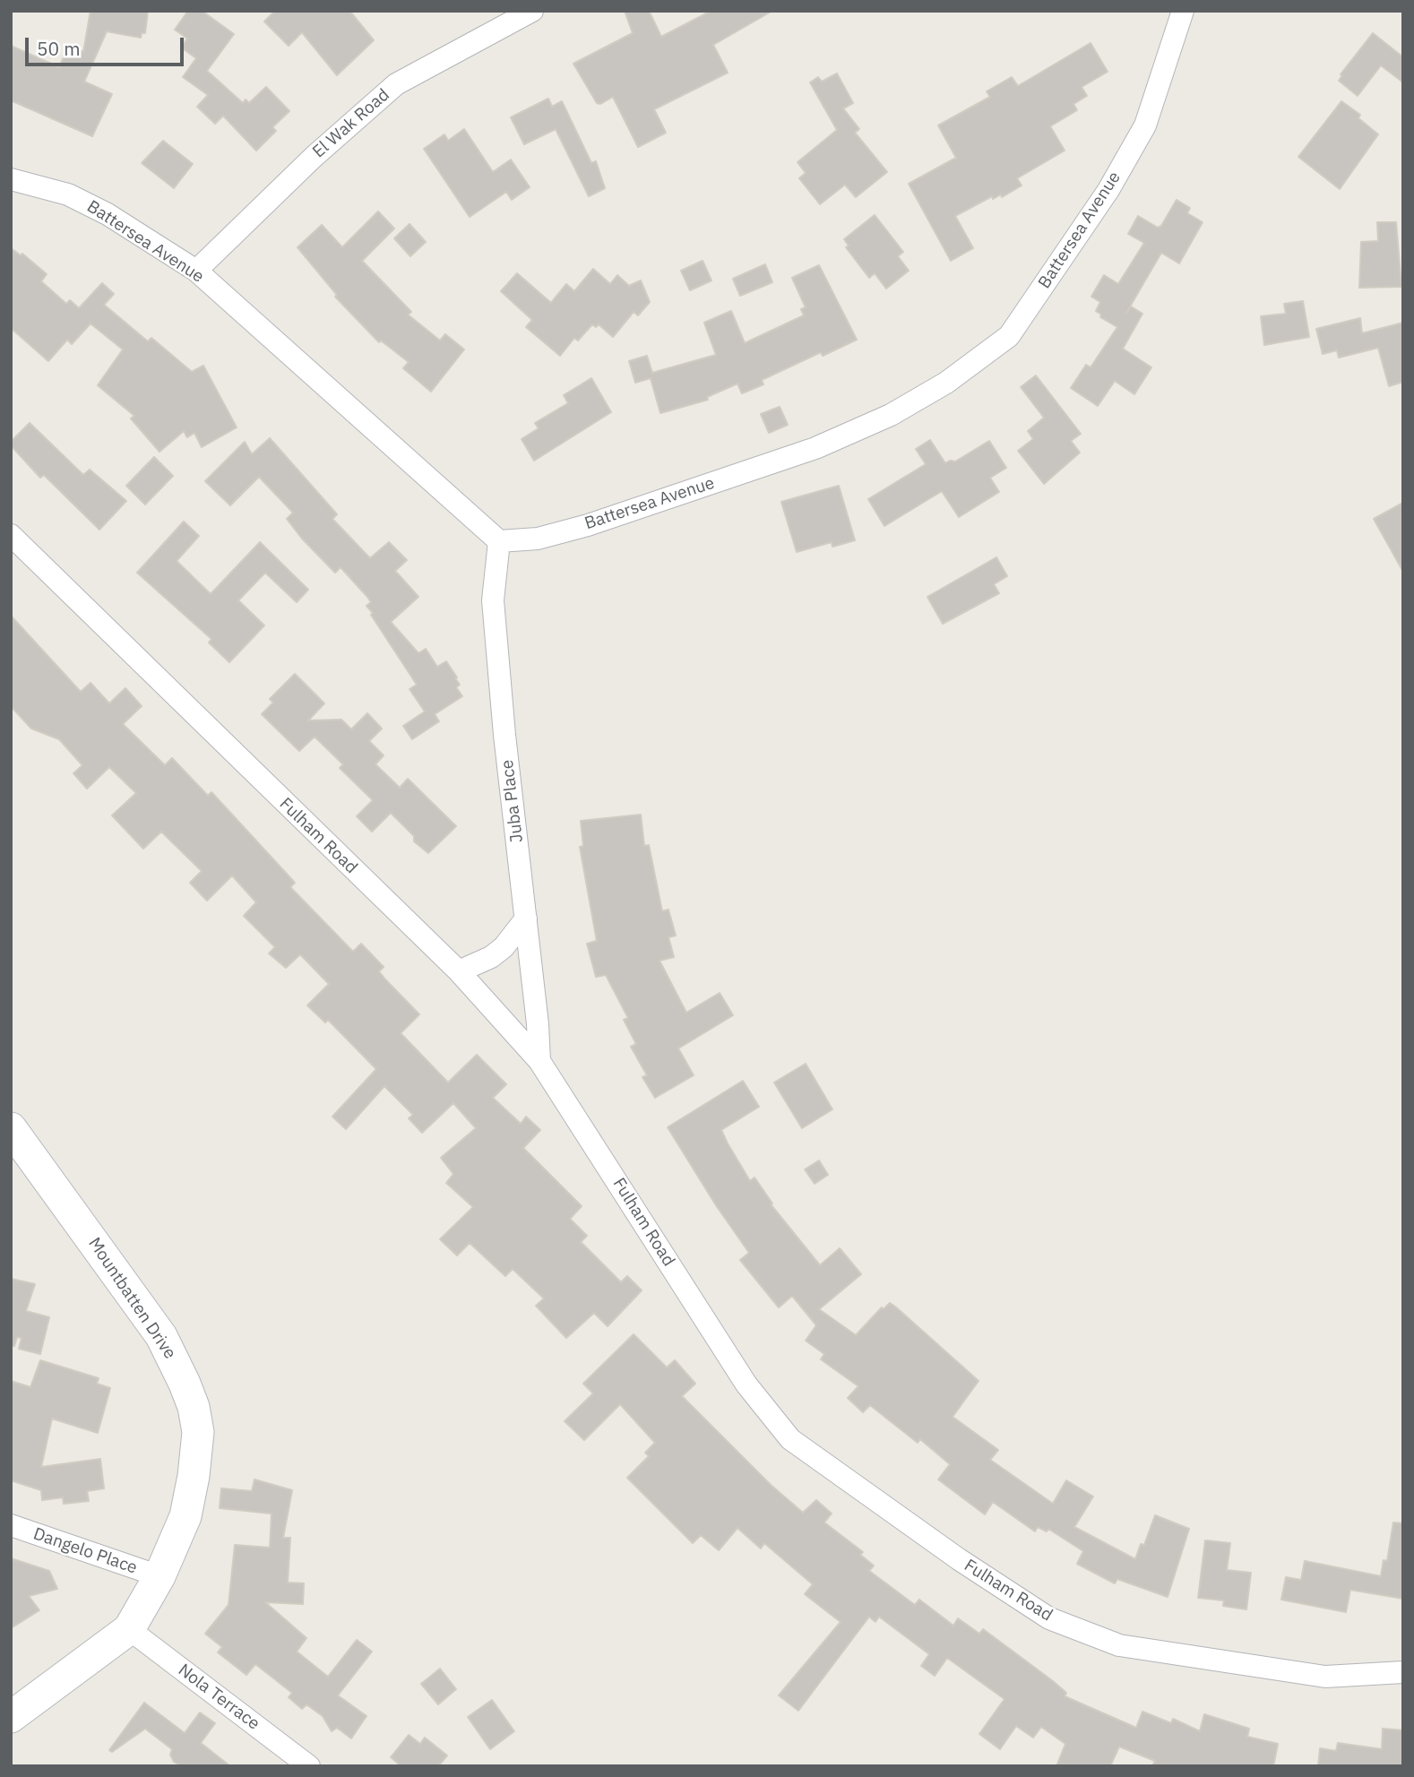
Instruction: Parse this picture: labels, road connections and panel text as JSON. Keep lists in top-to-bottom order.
{
  "streets": {
    "main road": ["Mountbatten Drive"],
    "street": [
      "El Wak Road",
      "Battersea Avenue",
      "Juba Place",
      "Fulham Road",
      "Dangelo Place",
      "Nola Terrace"
    ]
  },
  "crossings": [
    ["El Wak Road", "Battersea Avenue"],
    ["Battersea Avenue", "Juba Place"],
    ["Juba Place", "Fulham Road"],
    ["Mountbatten Drive", "Dangelo Place"],
    ["Mountbatten Drive", "Nola Terrace"]
  ],
  "scale_bar": "50 m"
}
